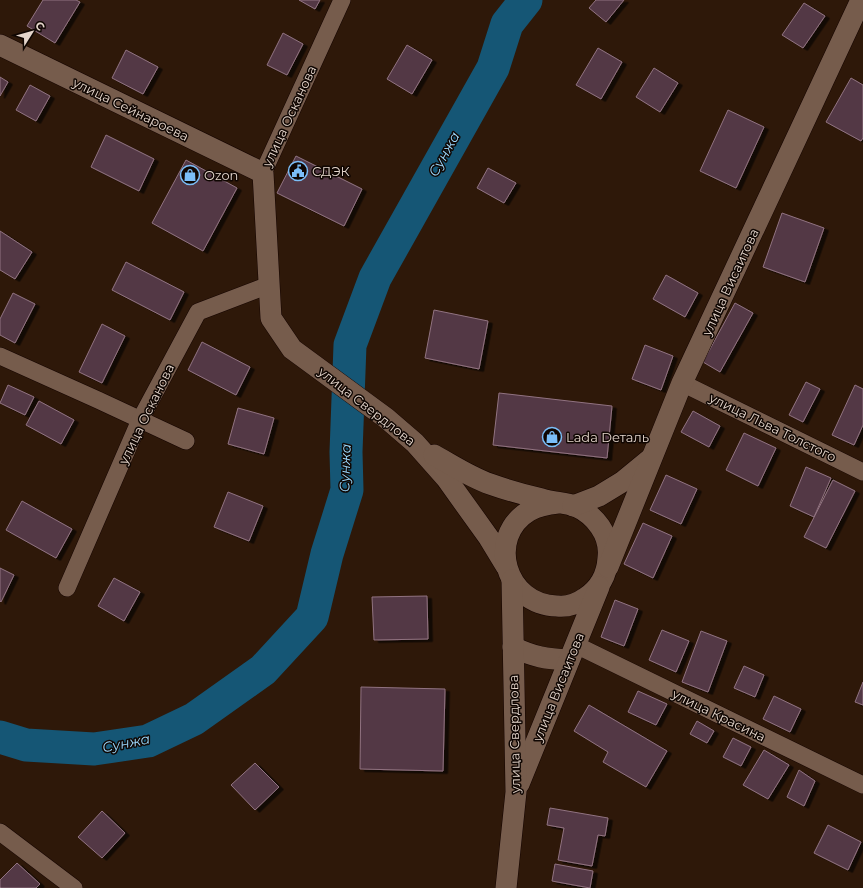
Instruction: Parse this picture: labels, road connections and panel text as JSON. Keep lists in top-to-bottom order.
{
  "streets": {
    "street": [
      "улица Сейнароева",
      "улица Осканова",
      "улица Висаитова",
      "улица Свердлова",
      "улица Льва Толстого",
      "улица Красина"
    ]
  },
  "crossings": [
    ["улица Сейнароева", "улица Осканова"],
    ["улица Осканова", "улица Свердлова"],
    ["улица Висаитова", "улица Свердлова"],
    ["улица Висаитова", "улица Льва Толстого"],
    ["улица Висаитова", "улица Красина"]
  ],
  "water": ["Сунжа"],
  "places": {
    "public building": ["СДЭК"],
    "shop": ["Ozon", "Lada Dеталь"]
  },
  "north": "top right"
}
